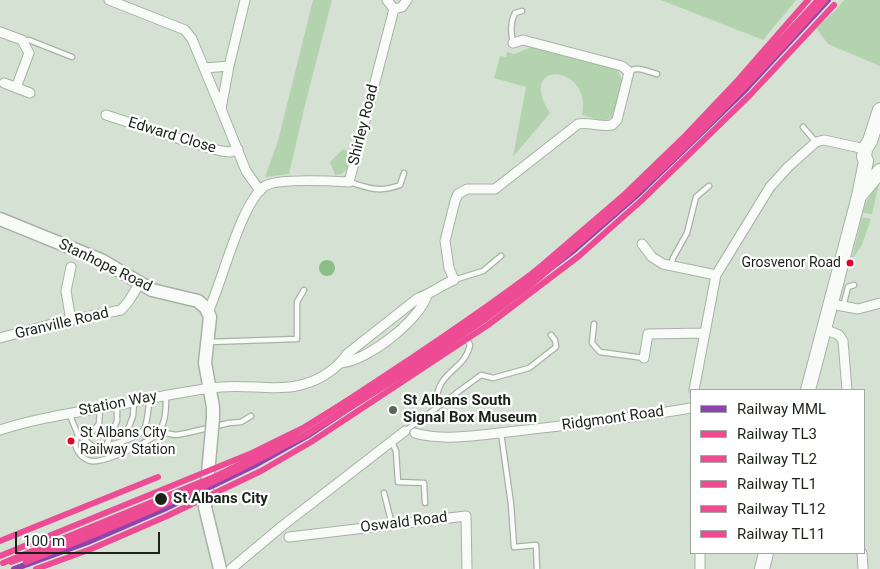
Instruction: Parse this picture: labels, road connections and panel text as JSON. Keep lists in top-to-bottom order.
{
  "streets": {
    "main road": ["Stanhope Road"],
    "street": [
      "Shirley Road",
      "Edward Close",
      "Granville Road",
      "Station Way",
      "Ridgmont Road",
      "Oswald Road"
    ]
  },
  "crossings": [
    ["Stanhope Road", "Granville Road"]
  ],
  "places": [
    "Grosvenor Road",
    "St Albans South Signal Box Museum",
    "St Albans City Railway Station",
    "St Albans City"
  ],
  "lines": [
    "rail line MML",
    "rail line TL2",
    "rail line TL1",
    "rail line TL12",
    "rail line TL3",
    "rail line TL11"
  ],
  "legend": [
    "Railway MML",
    "Railway TL3",
    "Railway TL2",
    "Railway TL1",
    "Railway TL12",
    "Railway TL11"
  ],
  "scale_bar": "100 m"
}
